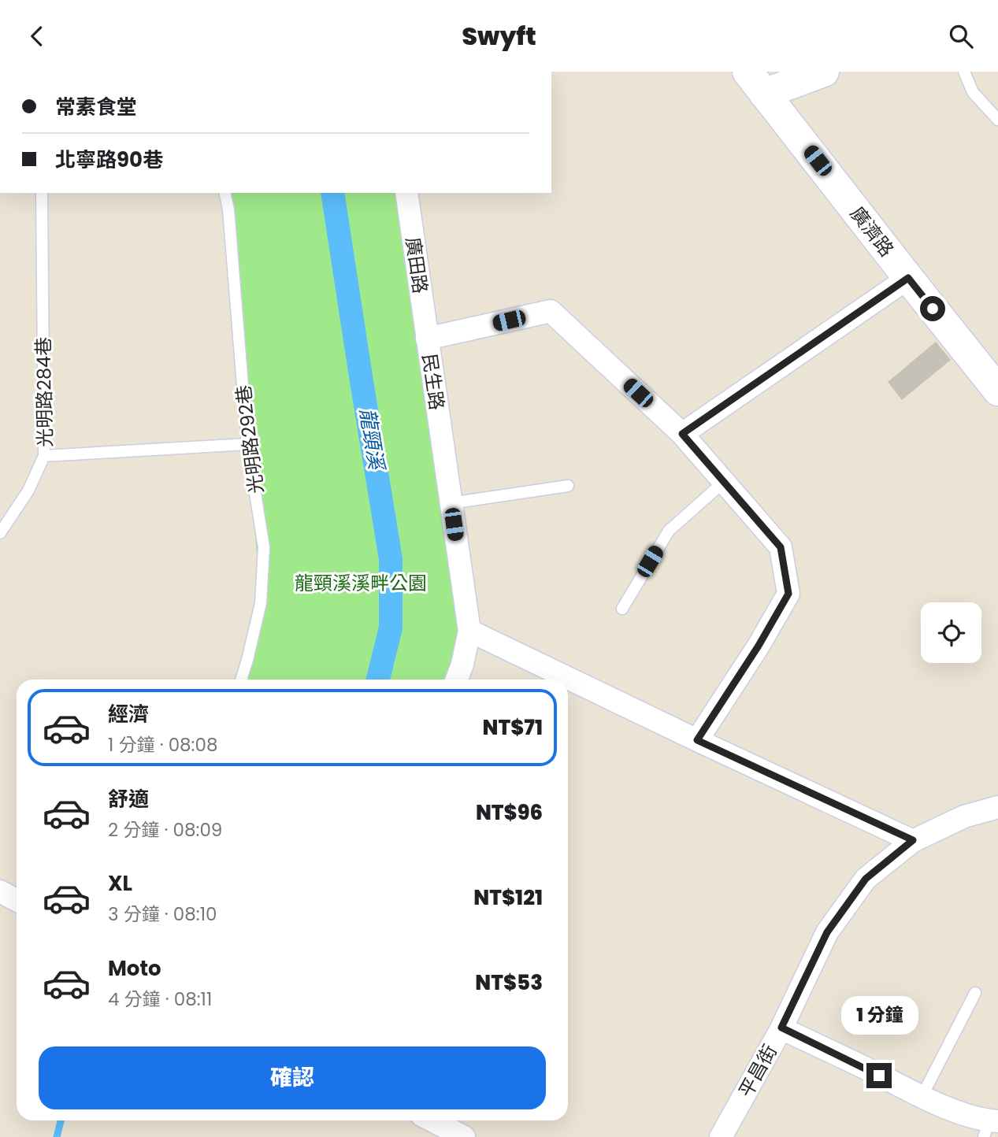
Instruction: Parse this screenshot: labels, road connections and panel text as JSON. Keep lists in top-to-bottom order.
{
  "streets": {
    "main road": ["廣濟路"],
    "street": ["廣田路", "民生路", "平昌街"],
    "lane": ["光明路284巷", "光明路292巷"]
  },
  "crossings": [
    ["廣田路", "民生路"],
    ["光明路284巷", "光明路292巷"]
  ],
  "water": ["龍頸溪"],
  "parks": ["龍頸溪溪畔公園"],
  "page": {
    "header": "Swyft",
    "banner": ["常素食堂", "北寧路90巷"],
    "list": [
      {
        "name": "經濟",
        "note": "1 分鐘 · 08:08",
        "value": "NT$71"
      },
      {
        "name": "舒適",
        "note": "2 分鐘 · 08:09",
        "value": "NT$96"
      },
      {
        "name": "XL",
        "note": "3 分鐘 · 08:10",
        "value": "NT$121"
      },
      {
        "name": "Moto",
        "note": "4 分鐘 · 08:11",
        "value": "NT$53"
      }
    ],
    "bubble": "1 分鐘",
    "buttons": "確認"
  }
}
